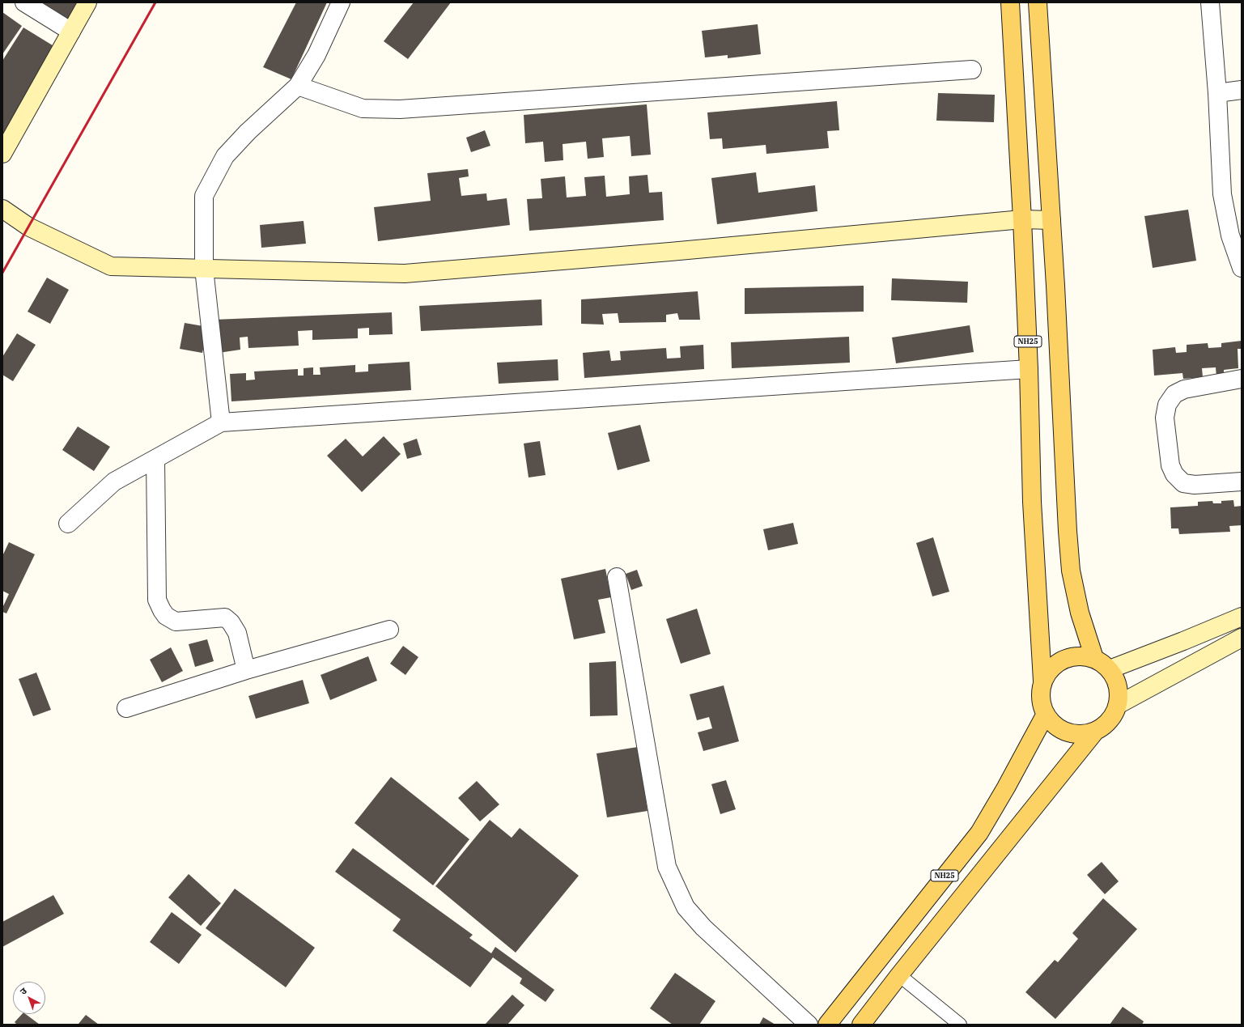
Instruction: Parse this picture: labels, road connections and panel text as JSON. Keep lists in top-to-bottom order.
{
  "streets": {
    "main road": ["NH25"]
  },
  "north": "top left"
}
